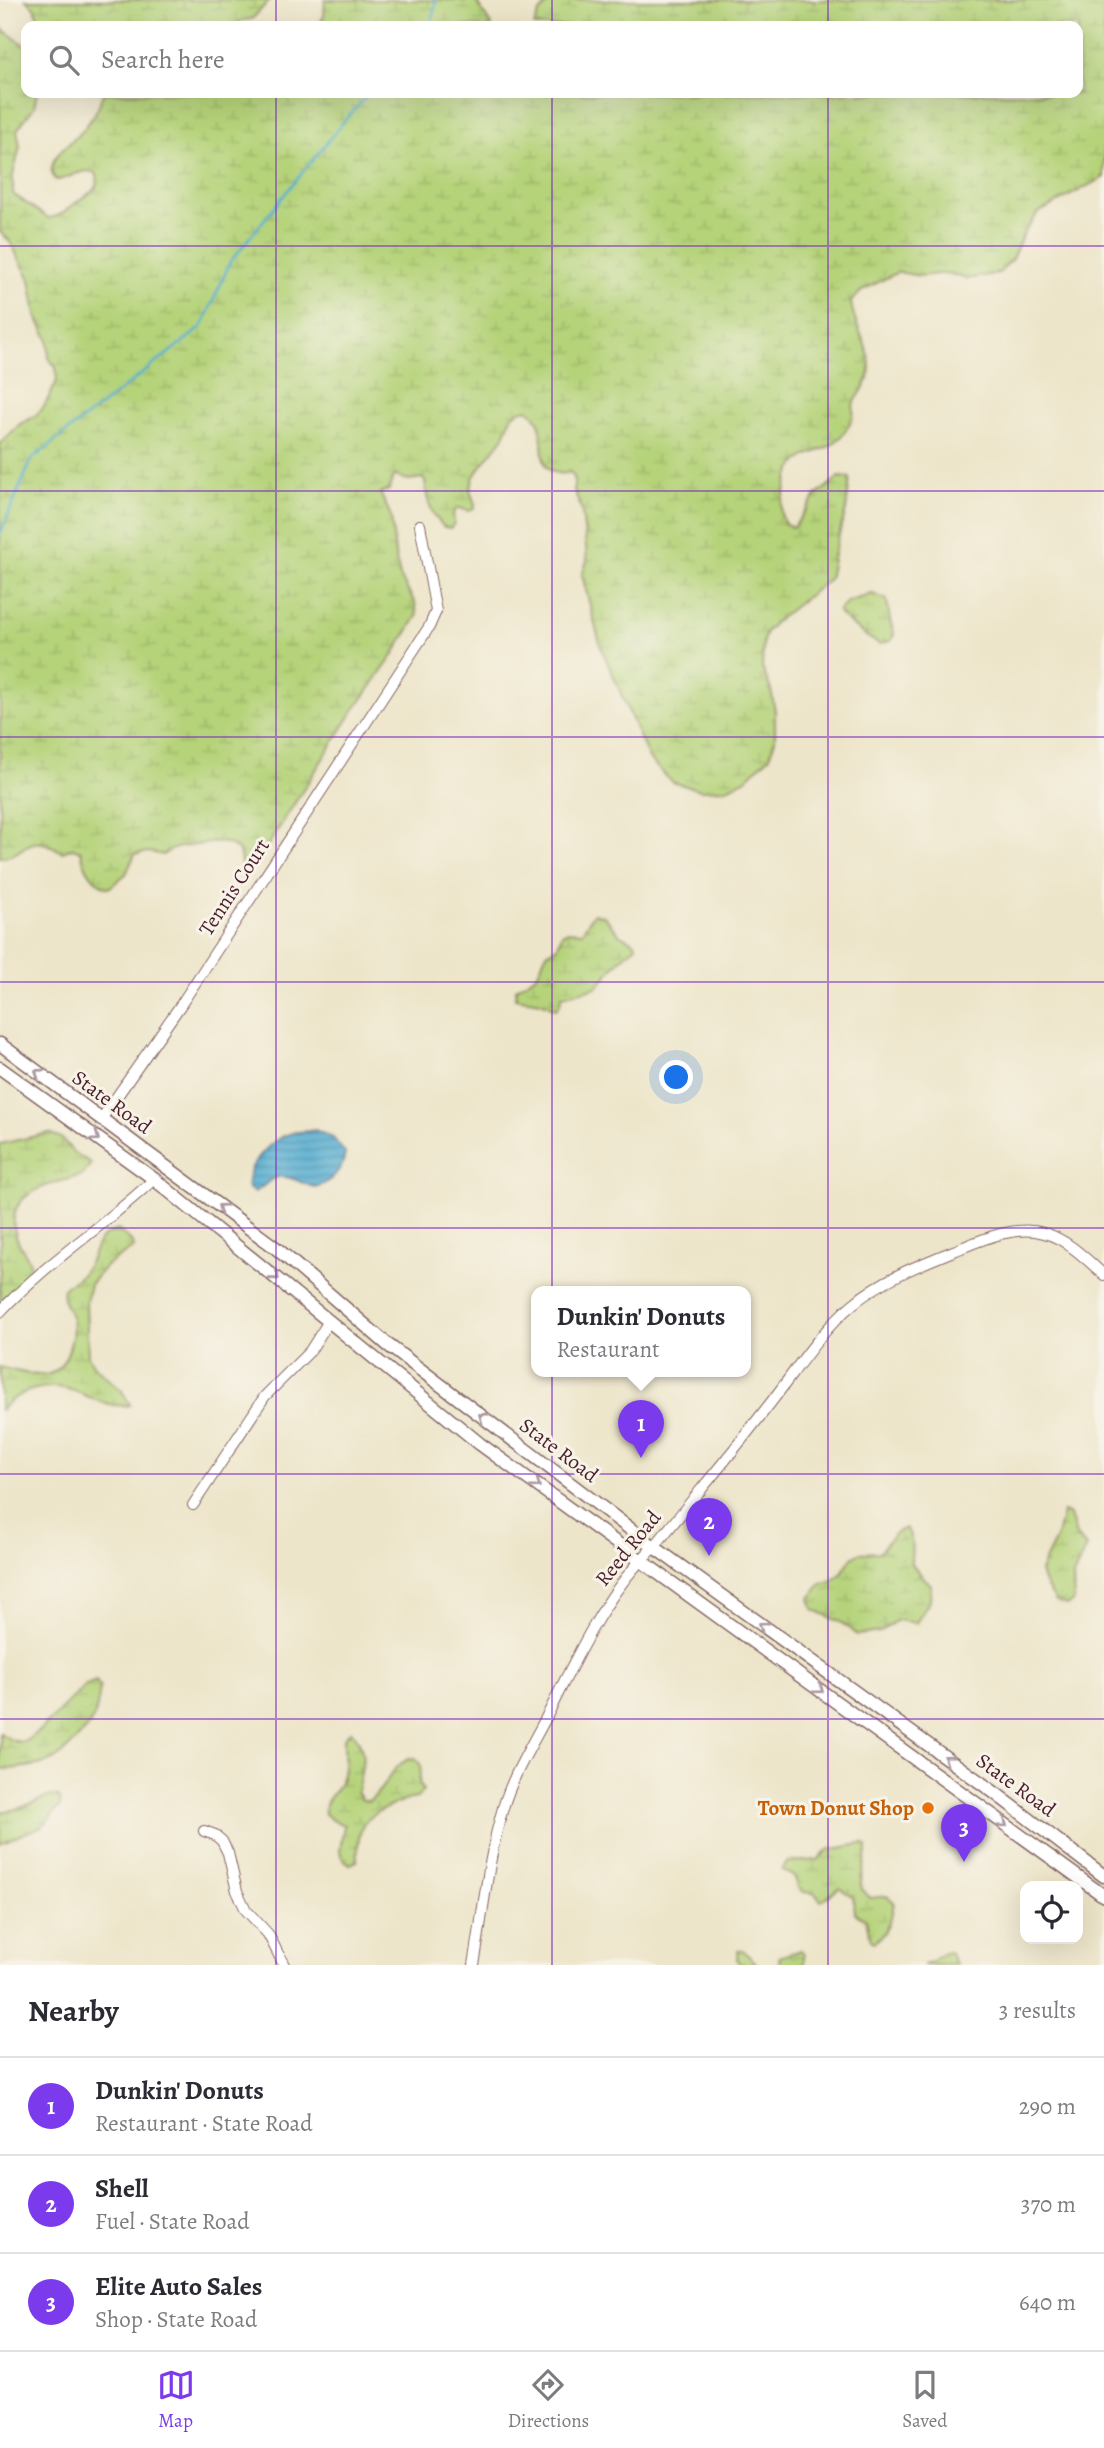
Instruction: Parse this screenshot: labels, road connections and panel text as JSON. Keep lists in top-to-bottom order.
{
  "streets": {
    "main road": ["State Road"],
    "street": ["Tennis Court", "Reed Road"]
  },
  "crossings": [
    ["Tennis Court", "State Road"],
    ["State Road", "Reed Road"]
  ],
  "places": ["Town Donut Shop"],
  "page": {
    "search": "Search here",
    "popup": ["Dunkin' Donuts", "Restaurant"],
    "pins": ["1", "2", "3"],
    "heading": ["Nearby", "3 results"],
    "list": [
      {
        "mark": "1",
        "name": "Dunkin' Donuts",
        "note": "Restaurant · State Road",
        "value": "290 m"
      },
      {
        "mark": "2",
        "name": "Shell",
        "note": "Fuel · State Road",
        "value": "370 m"
      },
      {
        "mark": "3",
        "name": "Elite Auto Sales",
        "note": "Shop · State Road",
        "value": "640 m"
      }
    ],
    "nav": ["Map", "Directions", "Saved"]
  }
}
